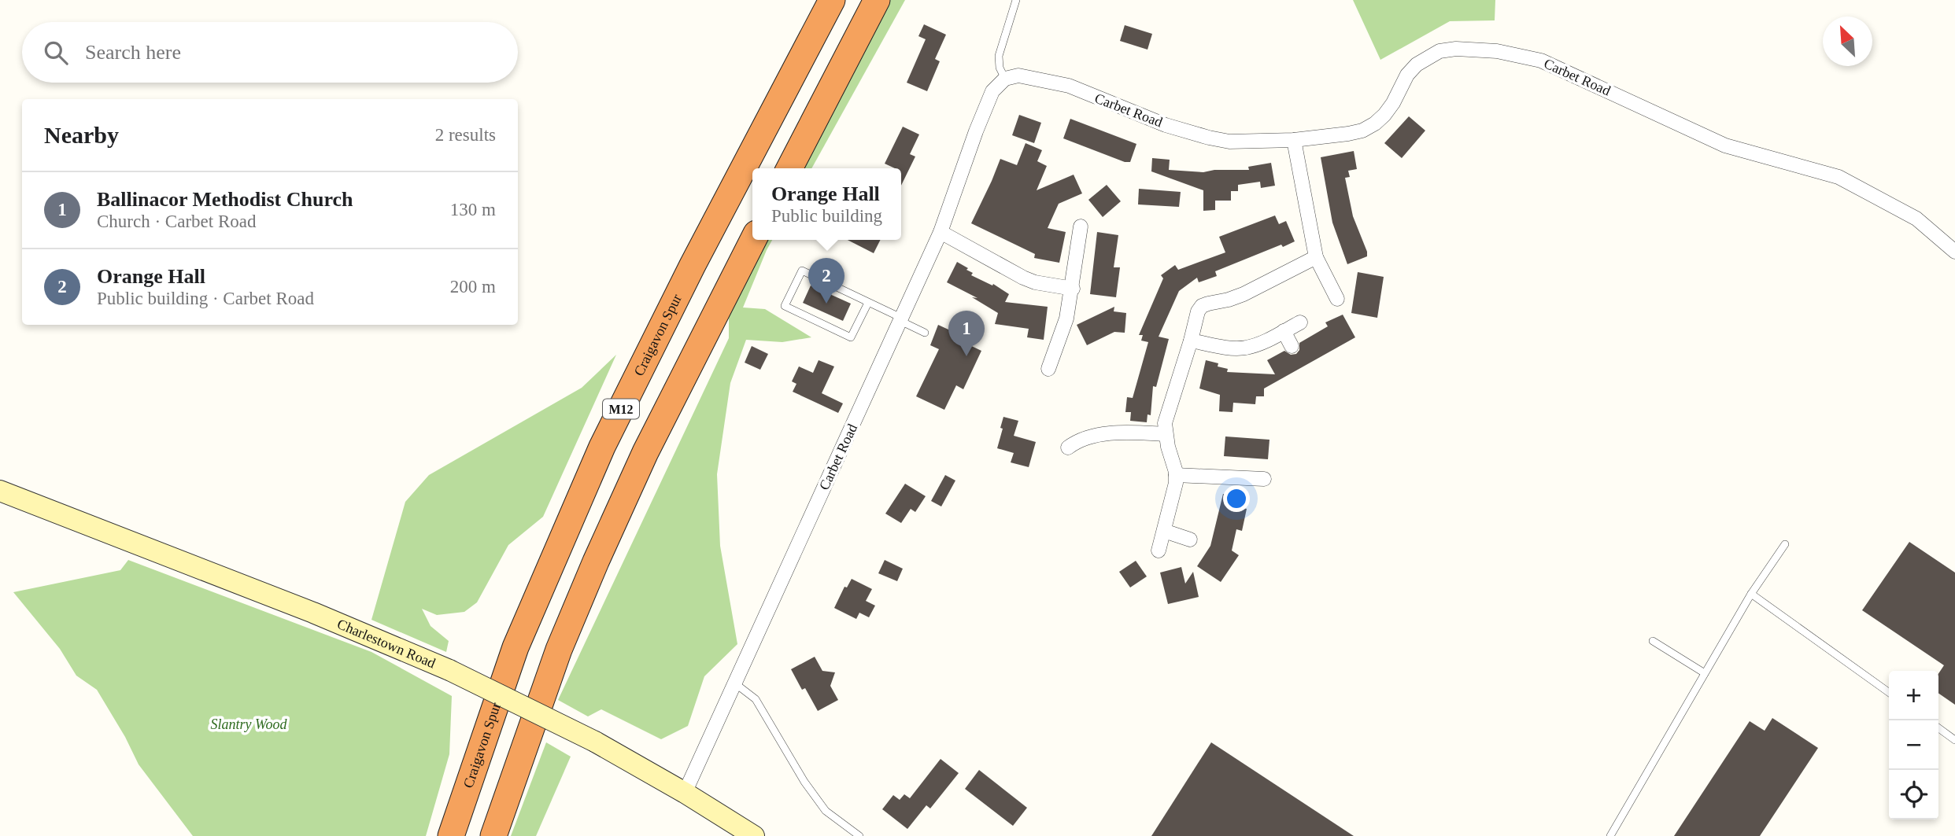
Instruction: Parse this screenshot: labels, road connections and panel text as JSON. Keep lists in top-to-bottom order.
{
  "streets": {
    "highway": ["Craigavon Spur", "M12"],
    "main road": ["Charlestown Road"],
    "street": ["Carbet Road"]
  },
  "crossings": [
    ["Carbet Road", "Charlestown Road"]
  ],
  "parks": ["Slantry Wood"],
  "north": "top left",
  "page": {
    "search": "Search here",
    "heading": ["Nearby", "2 results"],
    "popup": ["Orange Hall", "Public building"],
    "list": [
      {
        "mark": "1",
        "name": "Ballinacor Methodist Church",
        "note": "Church · Carbet Road",
        "value": "130 m"
      },
      {
        "mark": "2",
        "name": "Orange Hall",
        "note": "Public building · Carbet Road",
        "value": "200 m"
      }
    ],
    "pins": ["2", "1"],
    "map_buttons": ["+", "−"]
  }
}
